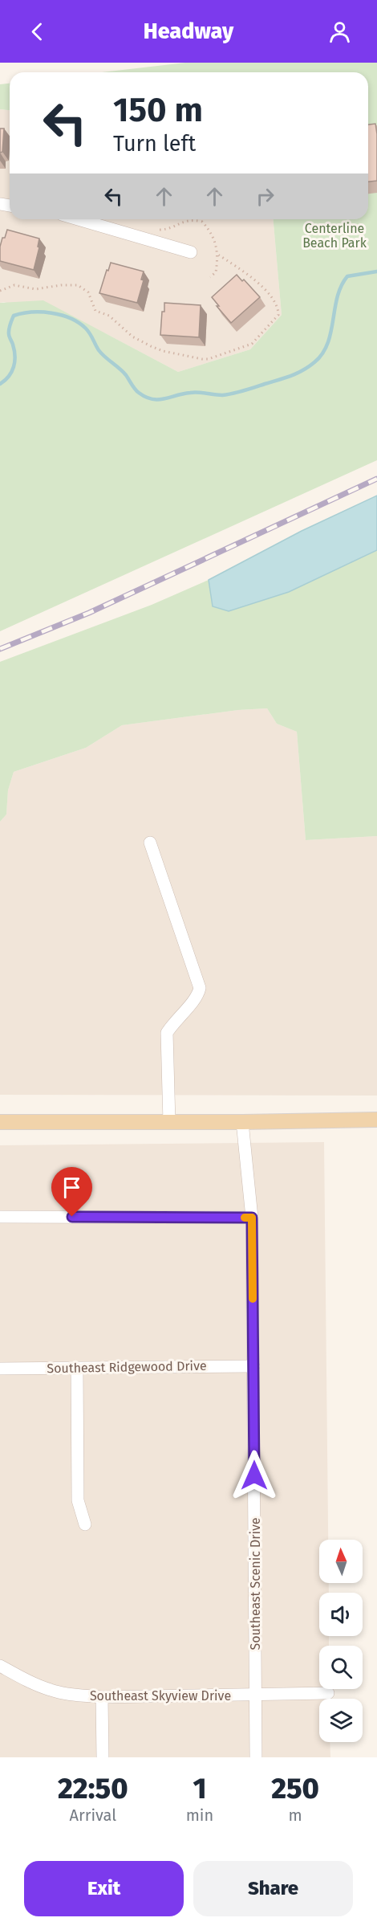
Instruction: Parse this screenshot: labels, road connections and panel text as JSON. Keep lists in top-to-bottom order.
{
  "streets": {
    "street": ["Southeast Ridgewood Drive", "Southeast Scenic Drive", "Southeast Skyview Drive"]
  },
  "crossings": [
    ["Southeast Ridgewood Drive", "Southeast Scenic Drive"],
    ["Southeast Scenic Drive", "Southeast Skyview Drive"]
  ],
  "parks": ["Centerline Beach Park"],
  "north": "top",
  "page": {
    "header": "Headway",
    "turn": ["150 m", "Turn left"],
    "eta": [
      "22:50",
      "Arrival",
      "1",
      "min",
      "250",
      "m"
    ],
    "buttons": ["Exit", "Share"]
  }
}
